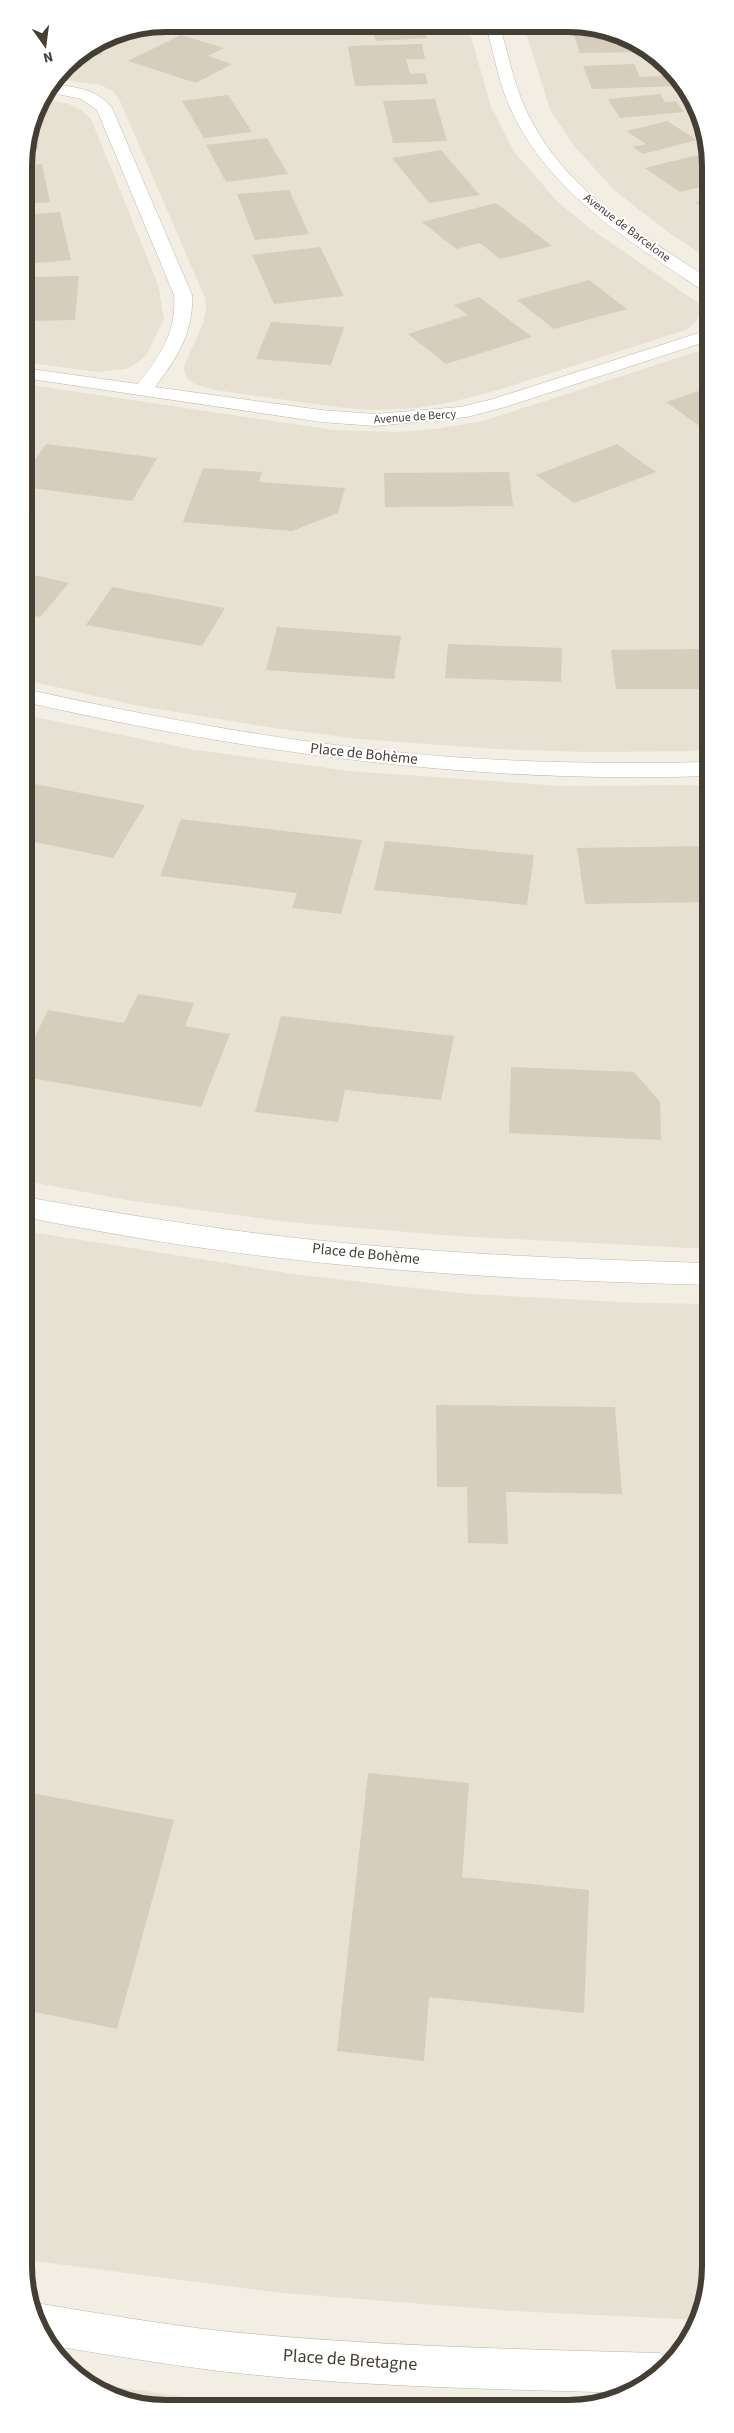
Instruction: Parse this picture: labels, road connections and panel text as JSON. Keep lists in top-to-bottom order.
{
  "streets": {
    "street": [
      "Avenue de Barcelone",
      "Avenue de Bercy",
      "Place de Bohème",
      "Place de Bretagne"
    ]
  },
  "north": "bottom"
}
